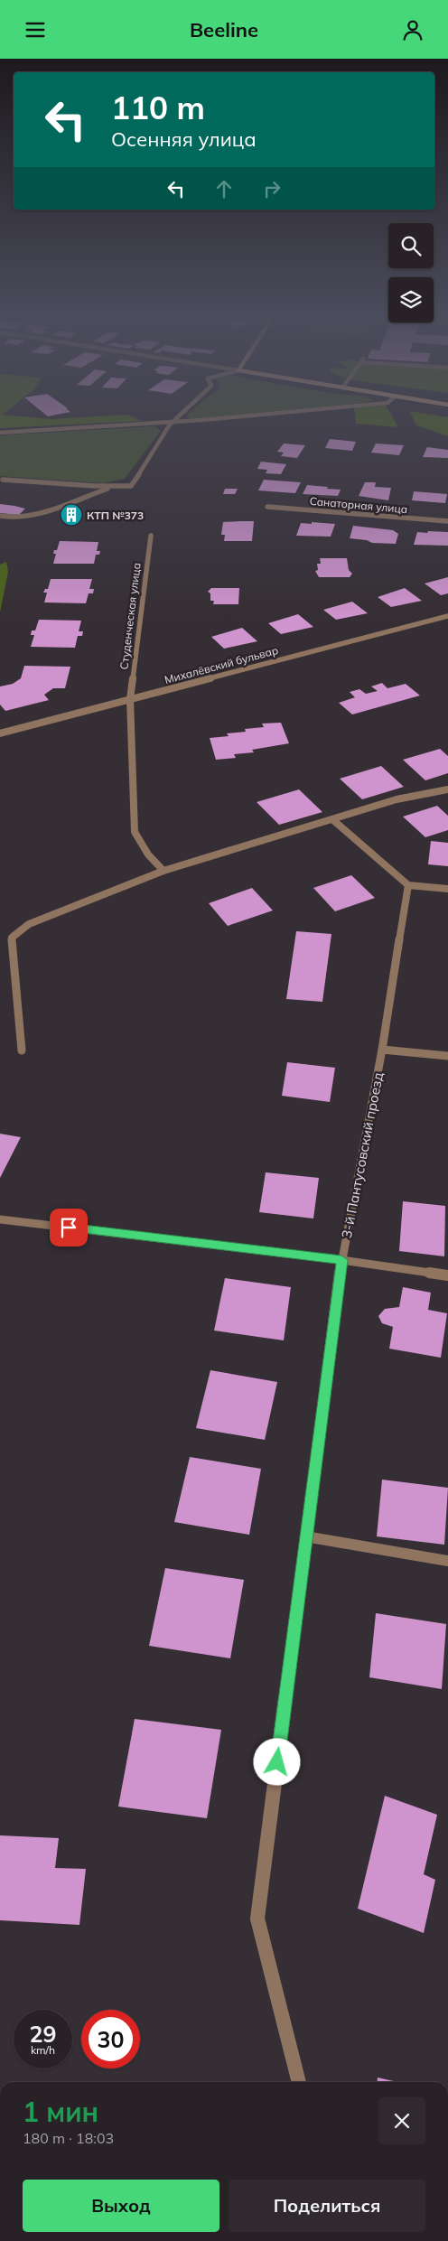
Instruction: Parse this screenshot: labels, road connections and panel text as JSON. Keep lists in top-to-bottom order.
{
  "streets": {
    "street": [
      "Санаторная улица",
      "Студенческая улица",
      "Михалёвский бульвар",
      "3-й Пантусовский проезд"
    ]
  },
  "crossings": [
    ["Студенческая улица", "Михалёвский бульвар"]
  ],
  "places": {
    "building": ["КТП №373"]
  },
  "page": {
    "header": "Beeline",
    "turn": ["110 m", "Осенняя улица"],
    "speed": "29 km/h",
    "limit": "30",
    "heading": ["1 мин", "180 m · 18:03"],
    "buttons": ["Выход", "Поделиться"]
  }
}
